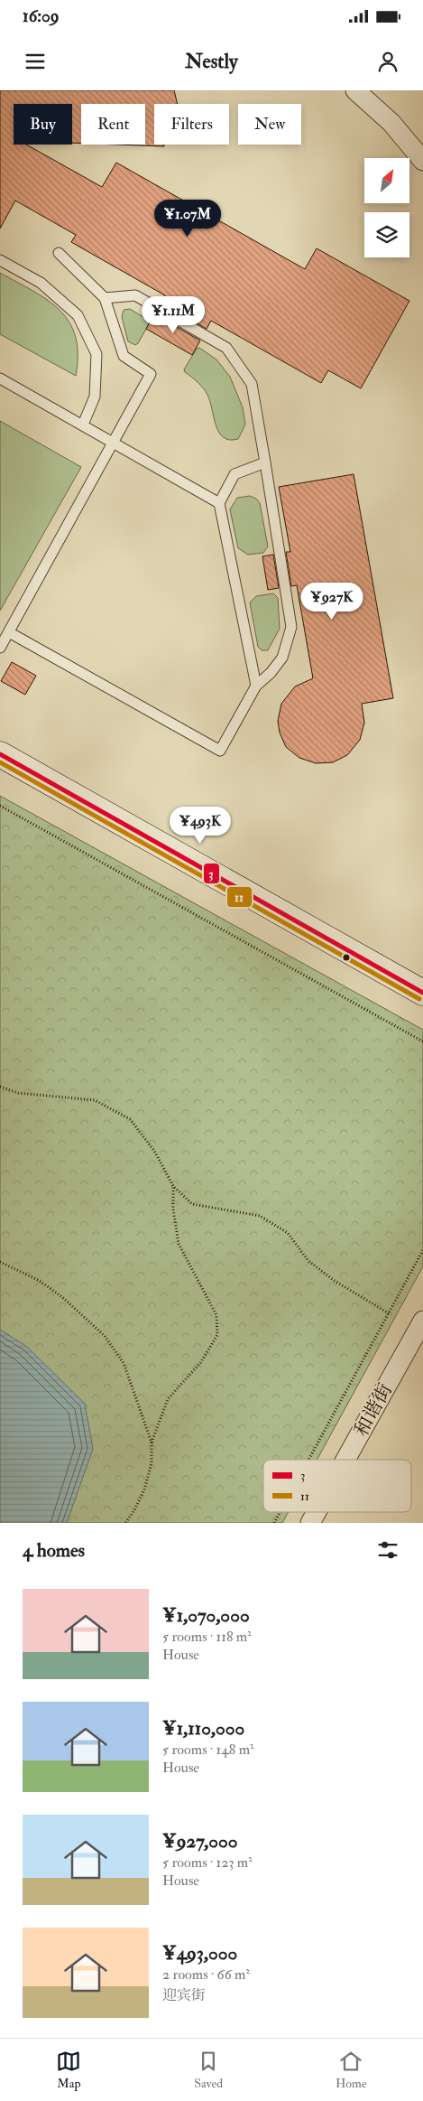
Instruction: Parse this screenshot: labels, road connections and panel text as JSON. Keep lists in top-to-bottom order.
{
  "streets": {
    "street": ["和谐街"]
  },
  "lines": ["transit line 3", "transit line 11"],
  "legend": ["3", "11"],
  "north": "top right",
  "page": {
    "status": "16:09",
    "header": "Nestly",
    "chip": [
      "Buy",
      "Rent",
      "Filters",
      "New"
    ],
    "price": [
      "¥1.07M",
      "¥1.11M",
      "¥927K",
      "¥493K"
    ],
    "heading": "4 homes",
    "list": [
      {
        "name": "¥1,070,000",
        "note": "5 rooms · 118 m² · House"
      },
      {
        "name": "¥1,110,000",
        "note": "5 rooms · 148 m² · House"
      },
      {
        "name": "¥927,000",
        "note": "5 rooms · 123 m² · House"
      },
      {
        "name": "¥493,000",
        "note": "2 rooms · 66 m² · 迎宾街"
      }
    ],
    "tabs": ["Map", "Saved", "Home"]
  }
}
